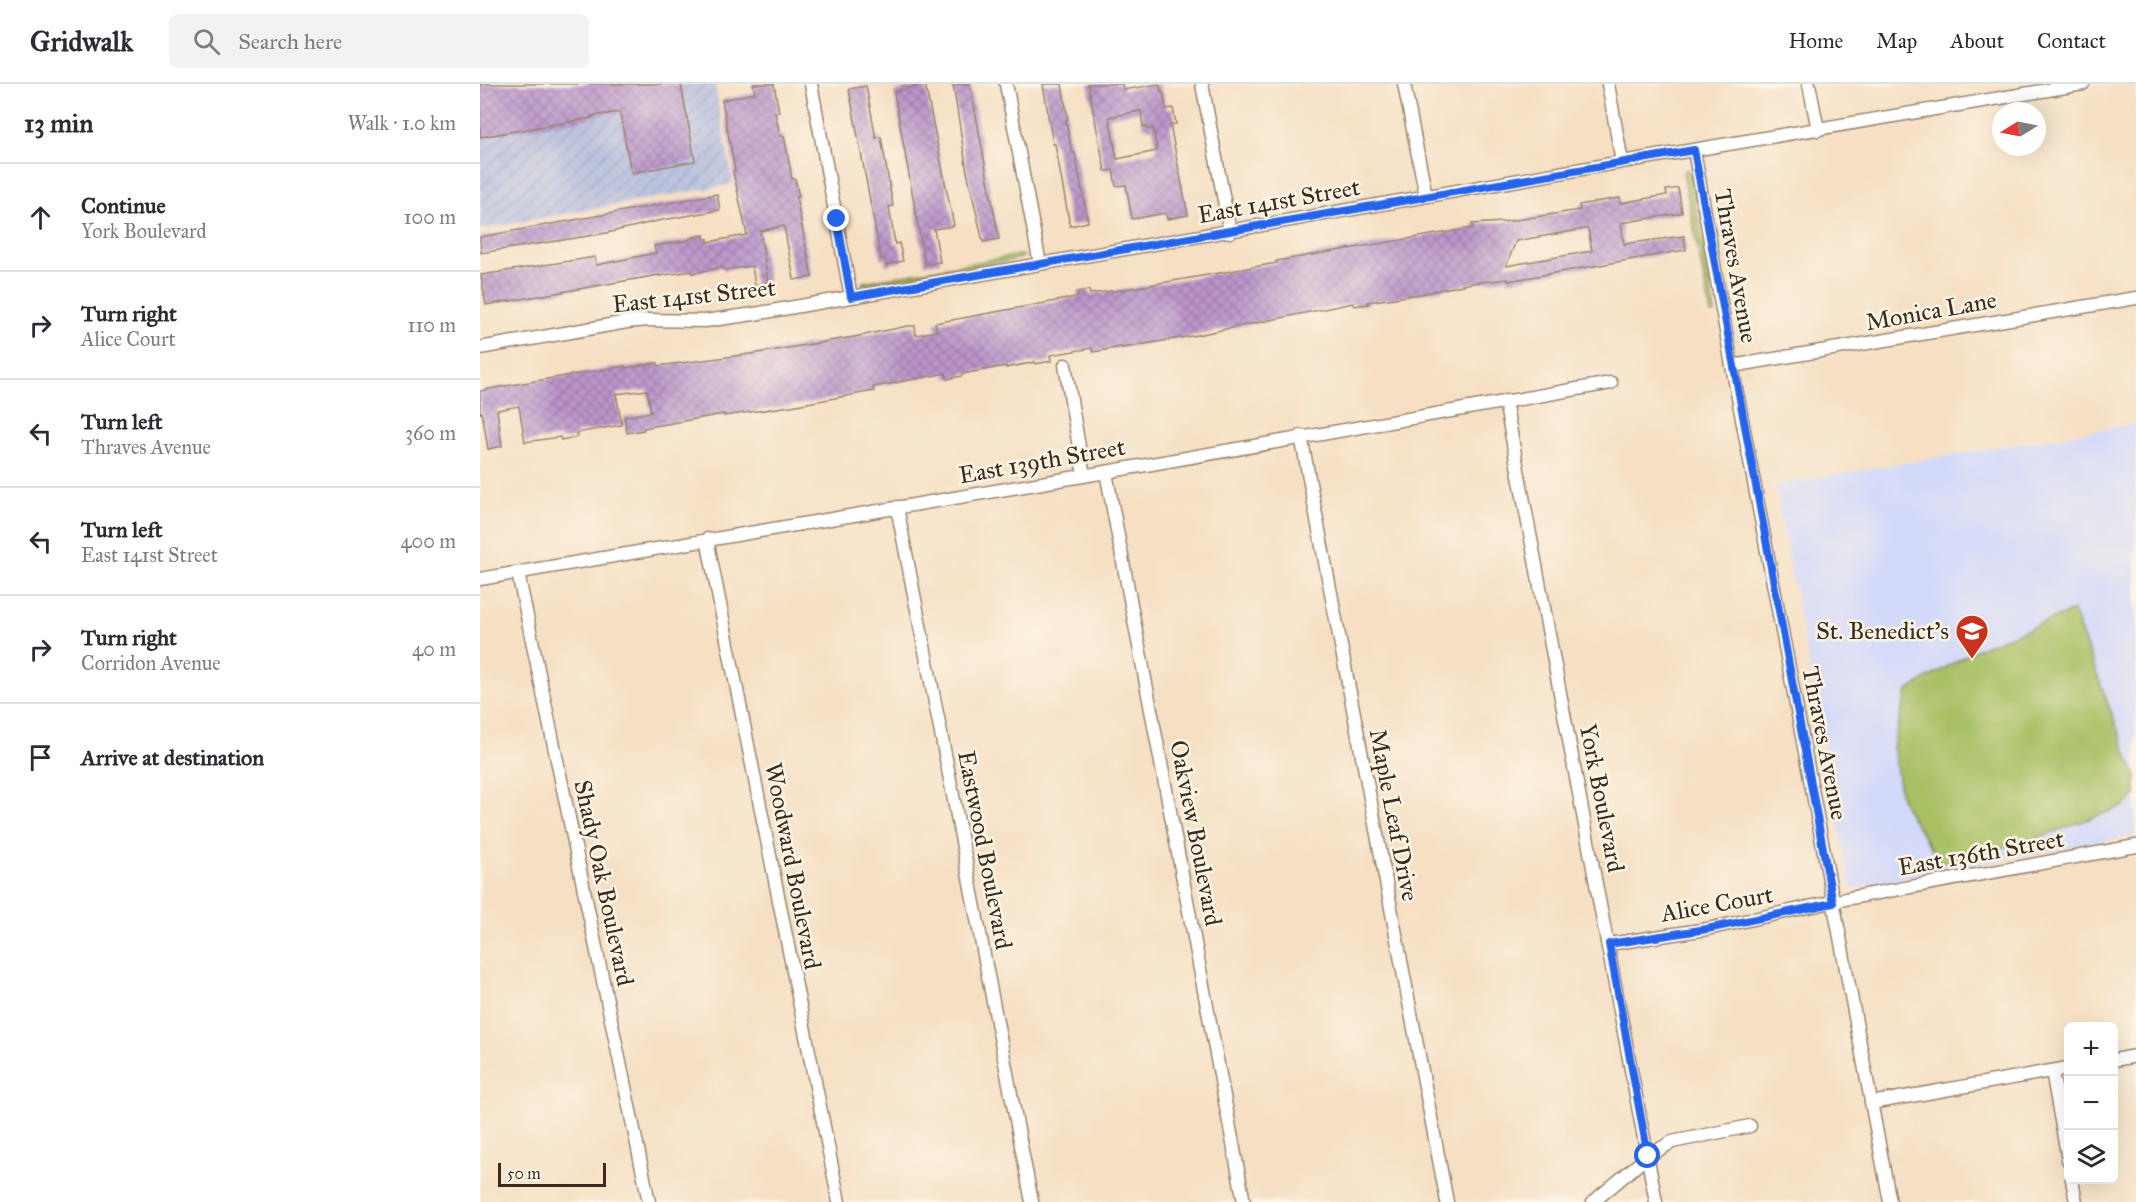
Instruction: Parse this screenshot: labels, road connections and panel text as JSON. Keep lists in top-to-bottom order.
{
  "streets": {
    "street": [
      "East 141st Street",
      "Thraves Avenue",
      "Monica Lane",
      "East 139th Street",
      "York Boulevard",
      "Maple Leaf Drive",
      "Oakview Boulevard",
      "Eastwood Boulevard",
      "East 136th Street",
      "Woodward Boulevard",
      "Shady Oak Boulevard",
      "Alice Court"
    ]
  },
  "crossings": [
    ["East 141st Street", "Thraves Avenue"],
    ["Thraves Avenue", "Monica Lane"],
    ["Thraves Avenue", "East 136th Street"],
    ["Thraves Avenue", "Alice Court"],
    ["East 139th Street", "York Boulevard"],
    ["East 139th Street", "Maple Leaf Drive"],
    ["East 139th Street", "Oakview Boulevard"],
    ["East 139th Street", "Eastwood Boulevard"],
    ["East 139th Street", "Woodward Boulevard"],
    ["East 139th Street", "Shady Oak Boulevard"],
    ["York Boulevard", "Alice Court"],
    ["East 136th Street", "Alice Court"]
  ],
  "places": {
    "school or university": ["St. Benedict's"]
  },
  "scale_bar": "50 m",
  "north": "left",
  "page": {
    "header": "Gridwalk",
    "search": "Search here",
    "nav": [
      "Home",
      "Map",
      "About",
      "Contact"
    ],
    "heading": ["13 min", "Walk · 1.0 km"],
    "list": [
      ["Continue", "York Boulevard", "100 m"],
      ["Turn right", "Alice Court", "110 m"],
      ["Turn left", "Thraves Avenue", "360 m"],
      ["Turn left", "East 141st Street", "400 m"],
      ["Turn right", "Corridon Avenue", "40 m"],
      "Arrive at destination"
    ],
    "map_buttons": ["+", "−"],
    "scale": "50 m"
  }
}
